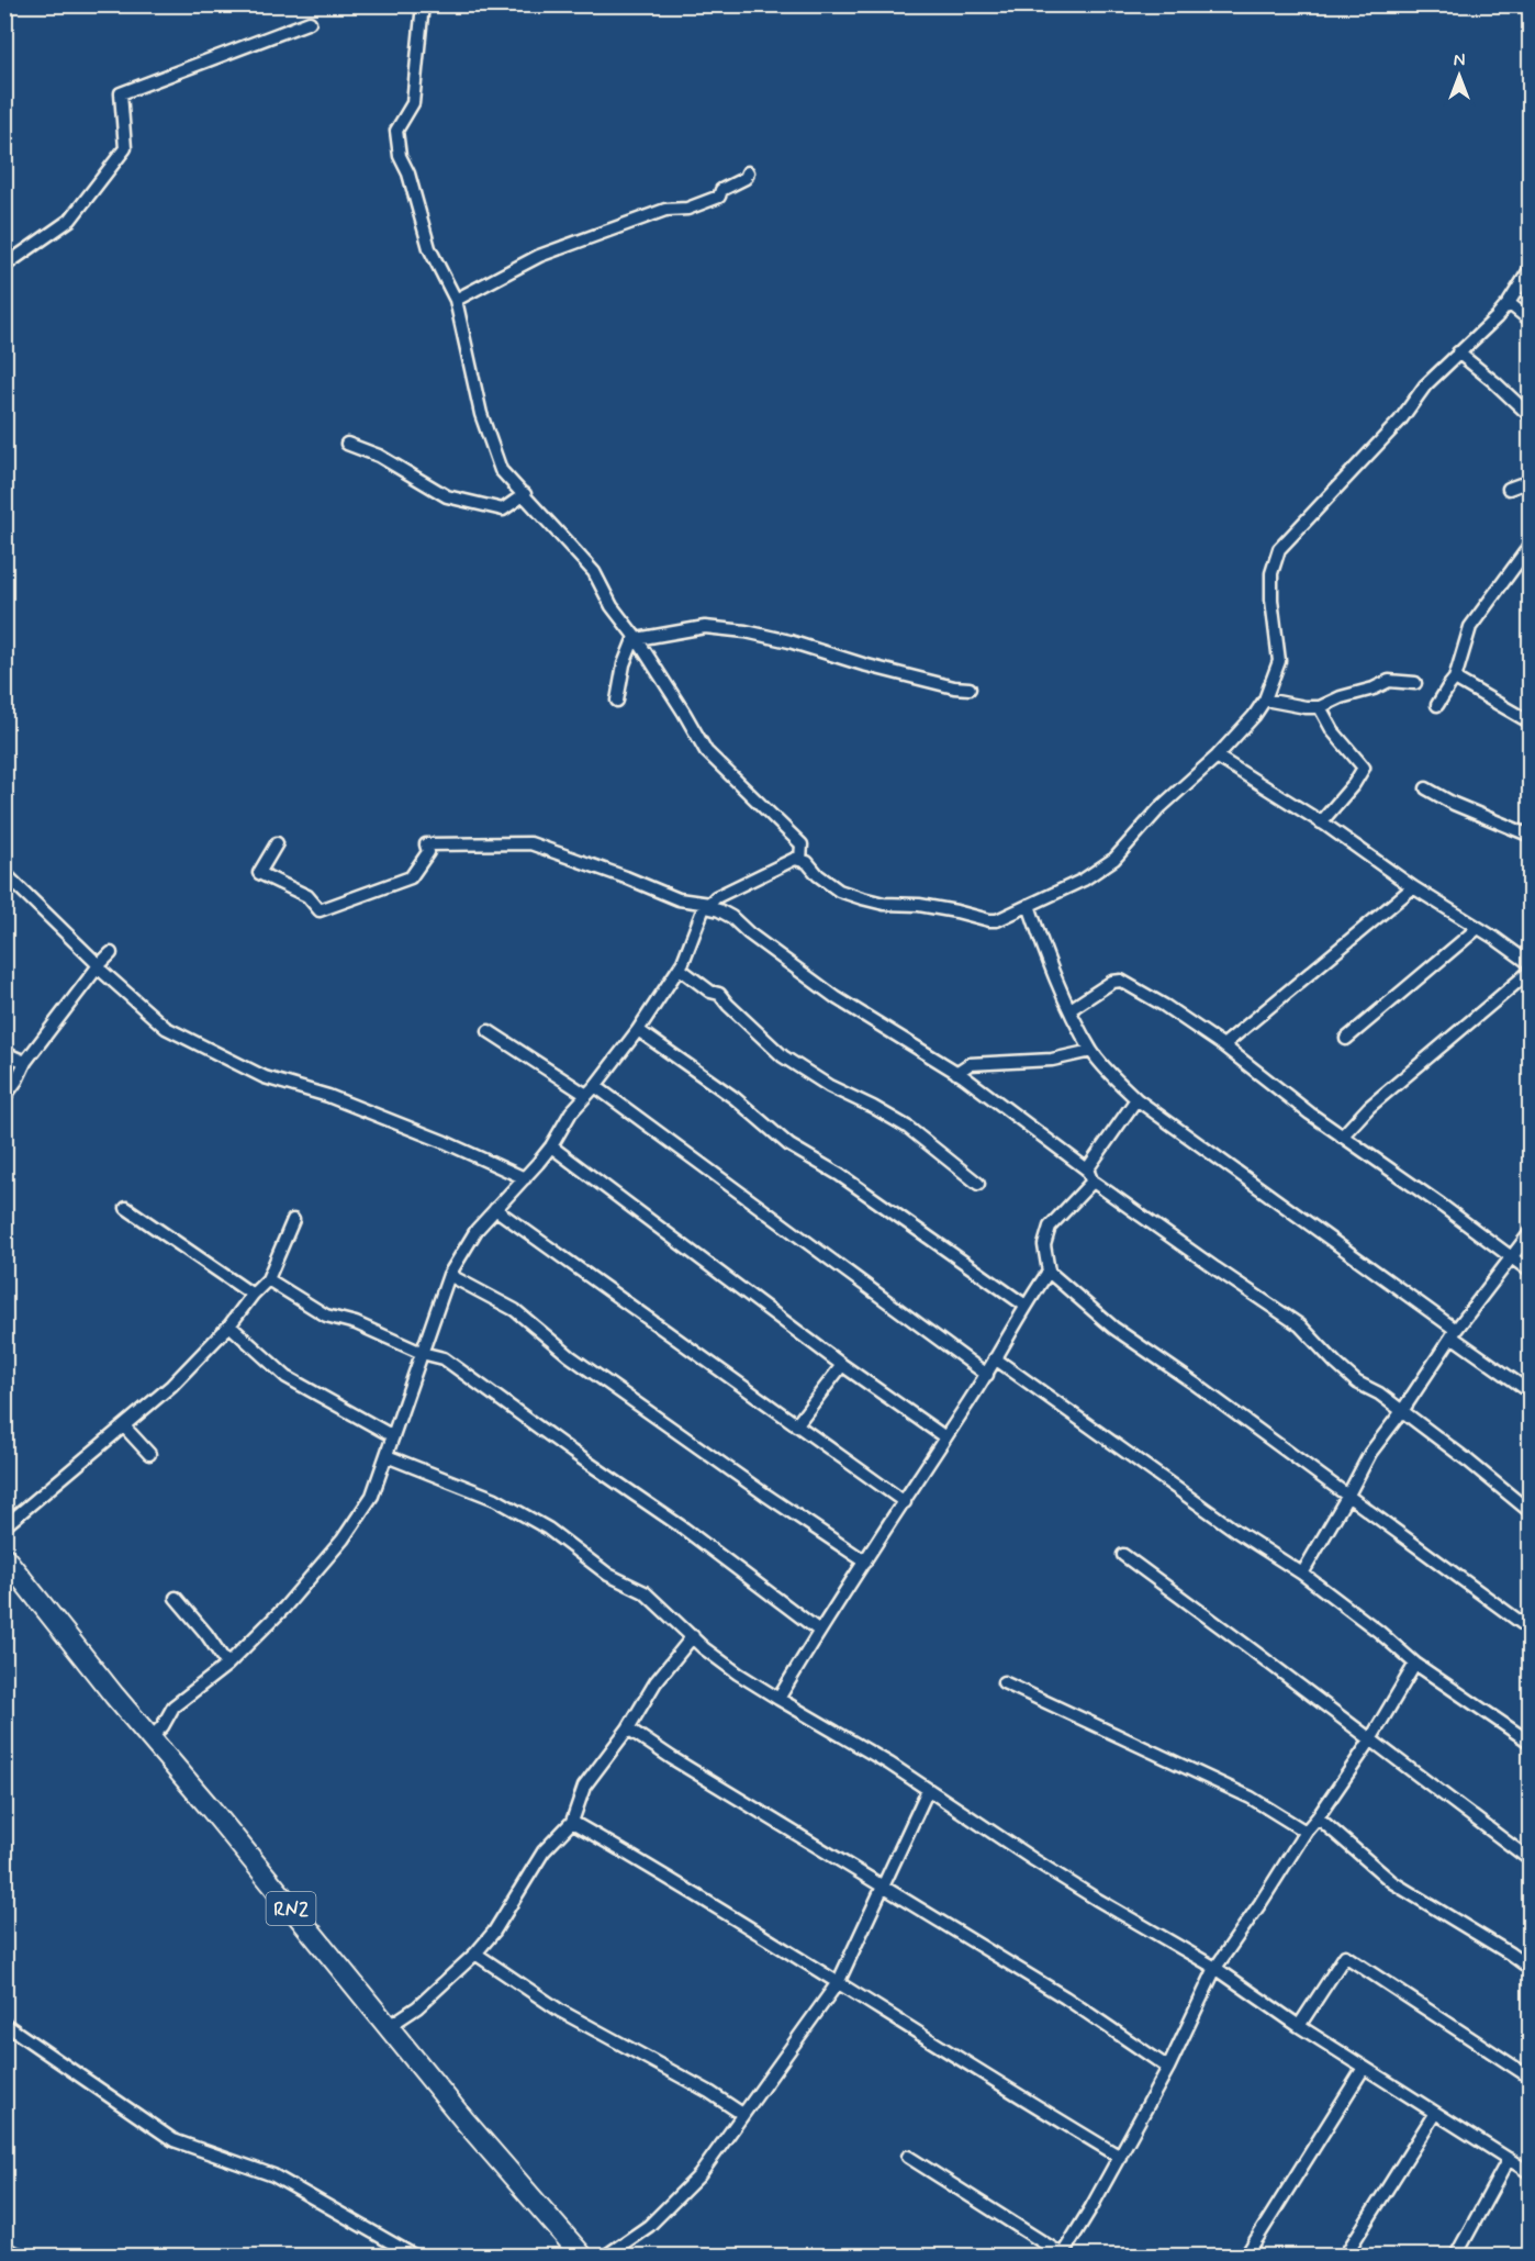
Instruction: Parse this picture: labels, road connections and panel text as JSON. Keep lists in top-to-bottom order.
{
  "streets": {
    "highway": ["RN2"]
  },
  "north": "top"
}
